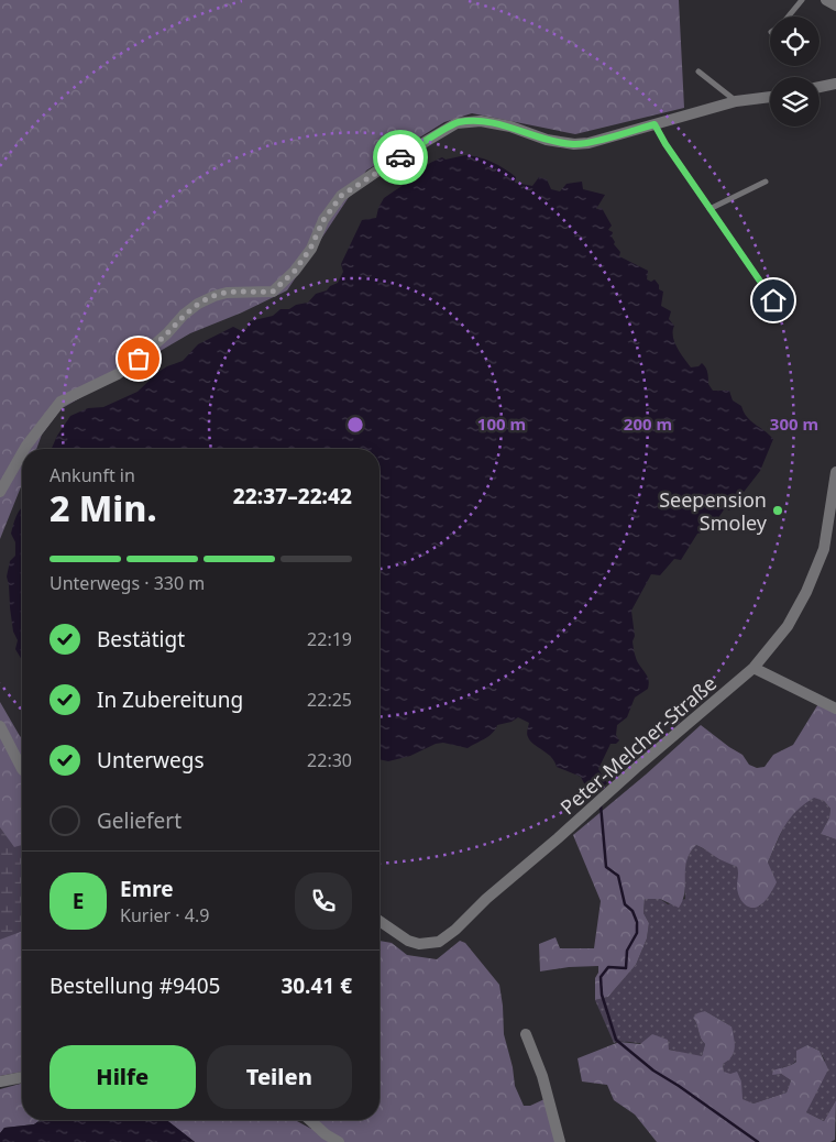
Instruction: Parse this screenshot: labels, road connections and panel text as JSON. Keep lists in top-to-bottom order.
{
  "streets": {
    "street": ["Peter-Melcher-Straße"]
  },
  "places": ["Seepension Smoley"],
  "page": {
    "heading": ["2 Min.", "Ankunft in", "22:37–22:42"],
    "panel": [
      "Emre",
      "Kurier · 4.9",
      "Bestellung #9405",
      "30.41 €"
    ],
    "bar": "Unterwegs · 330 m",
    "list": [
      ["Bestätigt", "22:19"],
      ["In Zubereitung", "22:25"],
      ["Unterwegs", "22:30"],
      "Geliefert"
    ],
    "round": "E",
    "buttons": ["Hilfe", "Teilen"]
  },
  "rings": ["100 m", "200 m", "300 m"]
}
